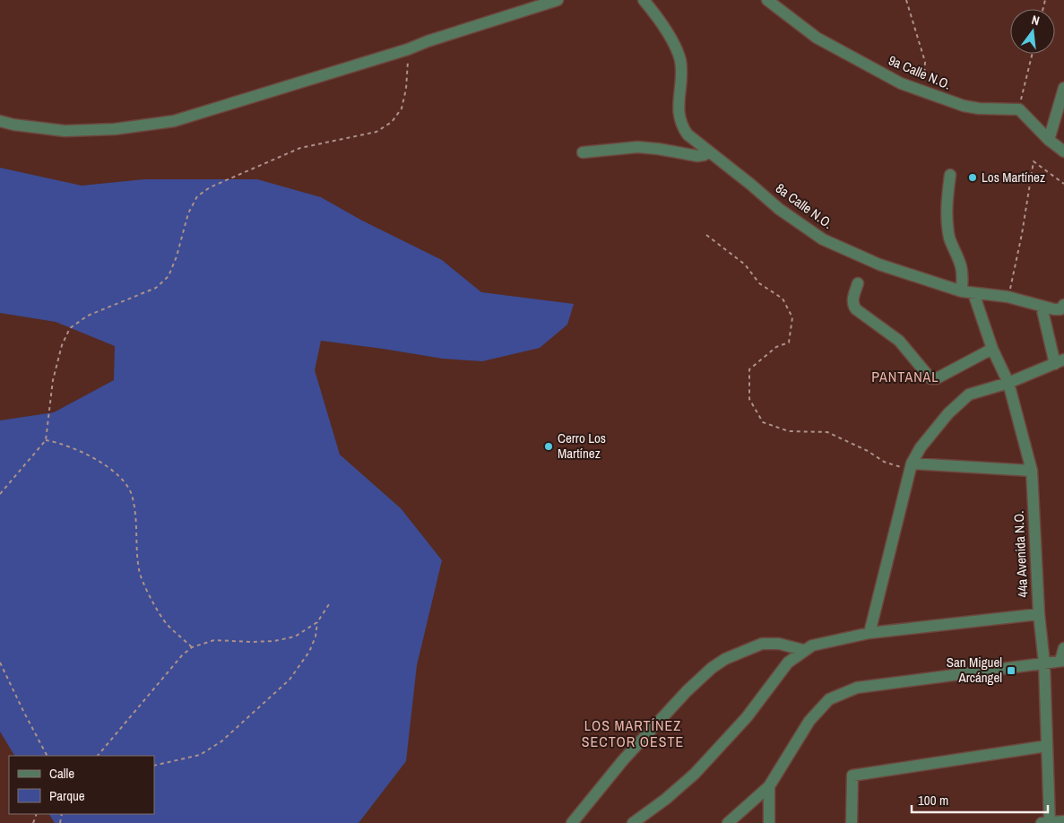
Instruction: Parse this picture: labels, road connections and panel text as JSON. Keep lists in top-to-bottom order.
{
  "streets": {
    "street": ["9a Calle N.O.", "8a Calle N.O.", "44a Avenida N.O."]
  },
  "crossings": [
    ["8a Calle N.O.", "44a Avenida N.O."]
  ],
  "districts": ["PANTANAL", "LOS MARTÍNEZ SECTOR OESTE"],
  "places": {
    "other": ["Los Martínez", "Cerro Los Martínez"],
    "transit": ["San Miguel Arcángel"]
  },
  "legend": ["Calle", "Parque"],
  "scale_bar": "100 m",
  "north": "top"
}
